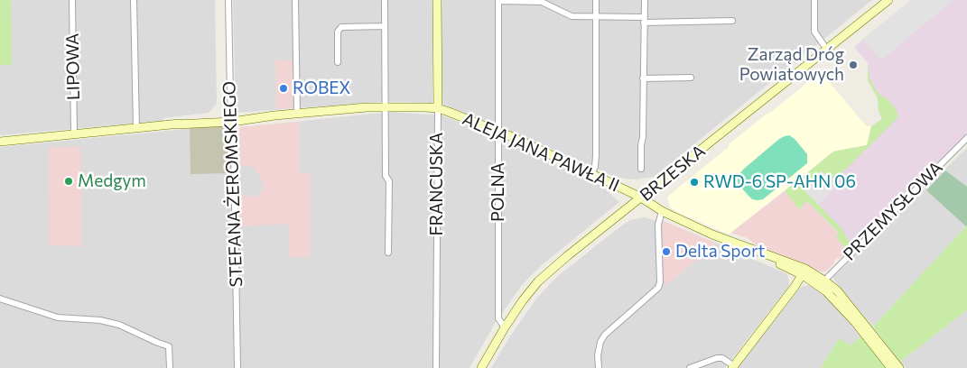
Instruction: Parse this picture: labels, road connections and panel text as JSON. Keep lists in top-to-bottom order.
{
  "streets": {
    "street": [
      "LIPOWA",
      "ALEJA JANA PAWŁA II",
      "BRZESKA",
      "STEFANA ŻEROMSKIEGO",
      "FRANCUSKA",
      "POLNA",
      "PRZEMYSŁOWA"
    ]
  },
  "crossings": [
    ["LIPOWA", "ALEJA JANA PAWŁA II"],
    ["ALEJA JANA PAWŁA II", "BRZESKA"],
    ["ALEJA JANA PAWŁA II", "STEFANA ŻEROMSKIEGO"],
    ["ALEJA JANA PAWŁA II", "FRANCUSKA"],
    ["ALEJA JANA PAWŁA II", "POLNA"],
    ["ALEJA JANA PAWŁA II", "PRZEMYSŁOWA"],
    ["BRZESKA", "POLNA"]
  ],
  "places": [
    "Zarząd Dróg Powiatowych",
    "ROBEX",
    "Medgym",
    "RWD-6 SP-AHN 06",
    "Delta Sport"
  ]
}
